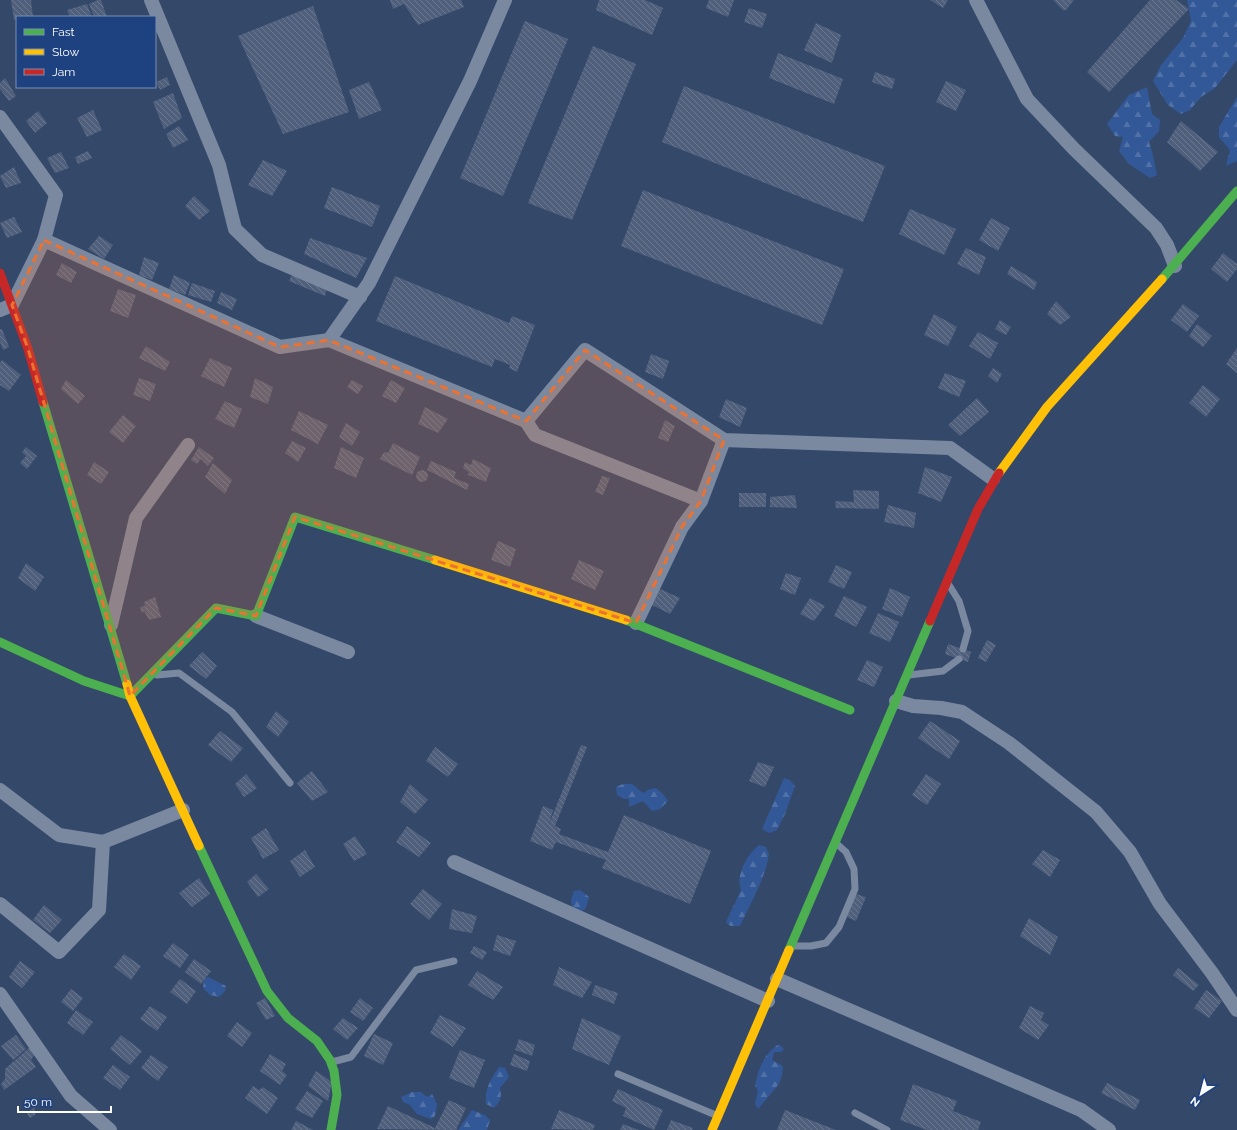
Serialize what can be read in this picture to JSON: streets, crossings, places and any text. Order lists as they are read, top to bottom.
{
  "legend": ["Fast", "Slow", "Jam"],
  "scale_bar": "50 m",
  "north": "bottom left"
}
